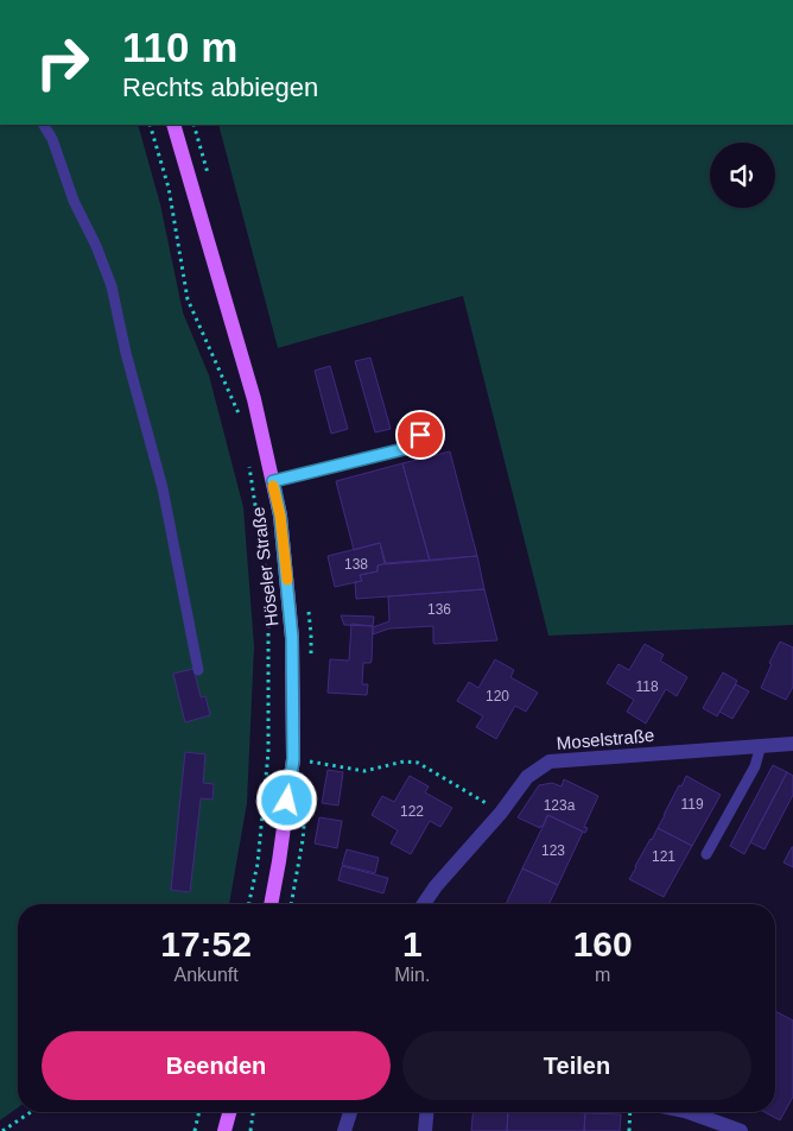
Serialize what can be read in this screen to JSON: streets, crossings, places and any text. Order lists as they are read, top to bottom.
{
  "streets": {
    "main road": ["Höseler Straße"],
    "street": ["Moselstraße"]
  },
  "house_numbers": [
    "138",
    "136",
    "118",
    "120",
    "119",
    "123a",
    "122",
    "123",
    "121"
  ],
  "page": {
    "turn": ["110 m", "Rechts abbiegen"],
    "eta": [
      "17:52",
      "Ankunft",
      "1",
      "Min.",
      "160",
      "m"
    ],
    "buttons": ["Beenden", "Teilen"]
  }
}
